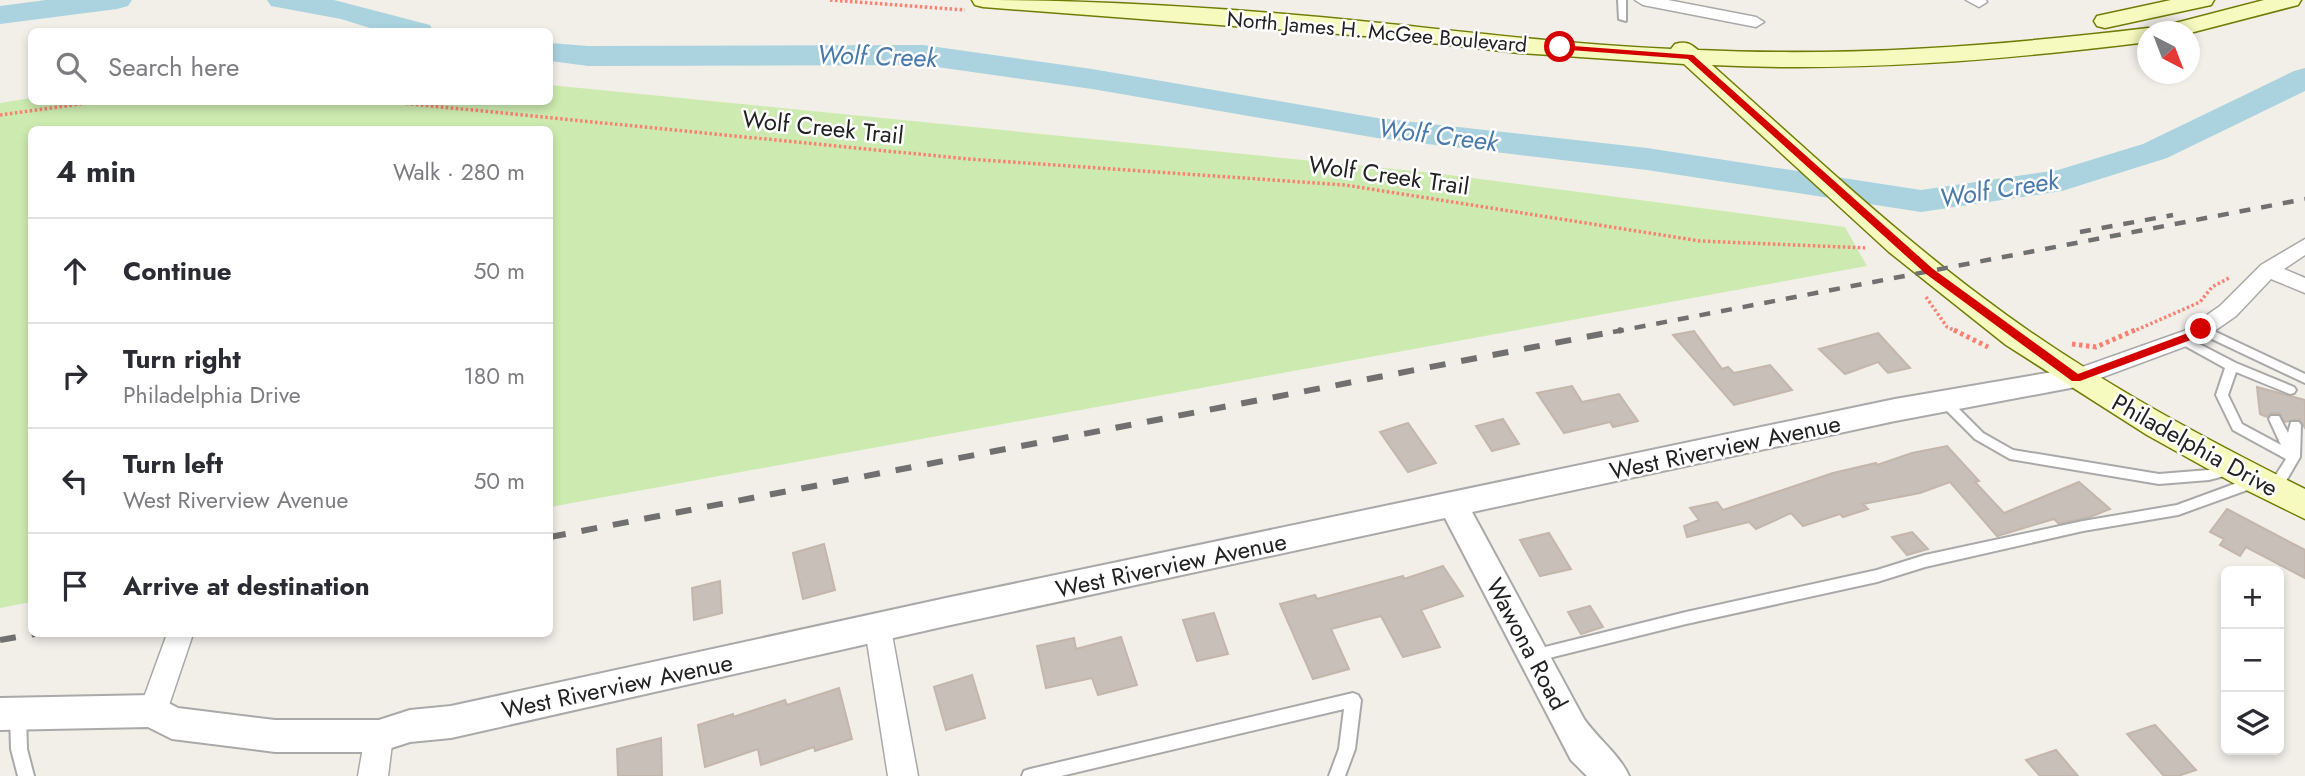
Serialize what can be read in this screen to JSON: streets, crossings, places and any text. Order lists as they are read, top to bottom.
{
  "streets": {
    "main road": ["North James H. McGee Boulevard", "Philadelphia Drive"],
    "street": ["West Riverview Avenue", "Wawona Road"],
    "path": ["Wolf Creek Trail"]
  },
  "crossings": [
    ["North James H. McGee Boulevard", "Philadelphia Drive"],
    ["Wolf Creek Trail", "Philadelphia Drive"],
    ["Philadelphia Drive", "West Riverview Avenue"],
    ["West Riverview Avenue", "Wawona Road"]
  ],
  "water": ["Wolf Creek"],
  "north": "bottom right",
  "page": {
    "search": "Search here",
    "heading": ["4 min", "Walk · 280 m"],
    "list": [
      ["Continue", "50 m"],
      ["Turn right", "Philadelphia Drive", "180 m"],
      ["Turn left", "West Riverview Avenue", "50 m"],
      "Arrive at destination"
    ],
    "map_buttons": ["+", "−"]
  }
}
